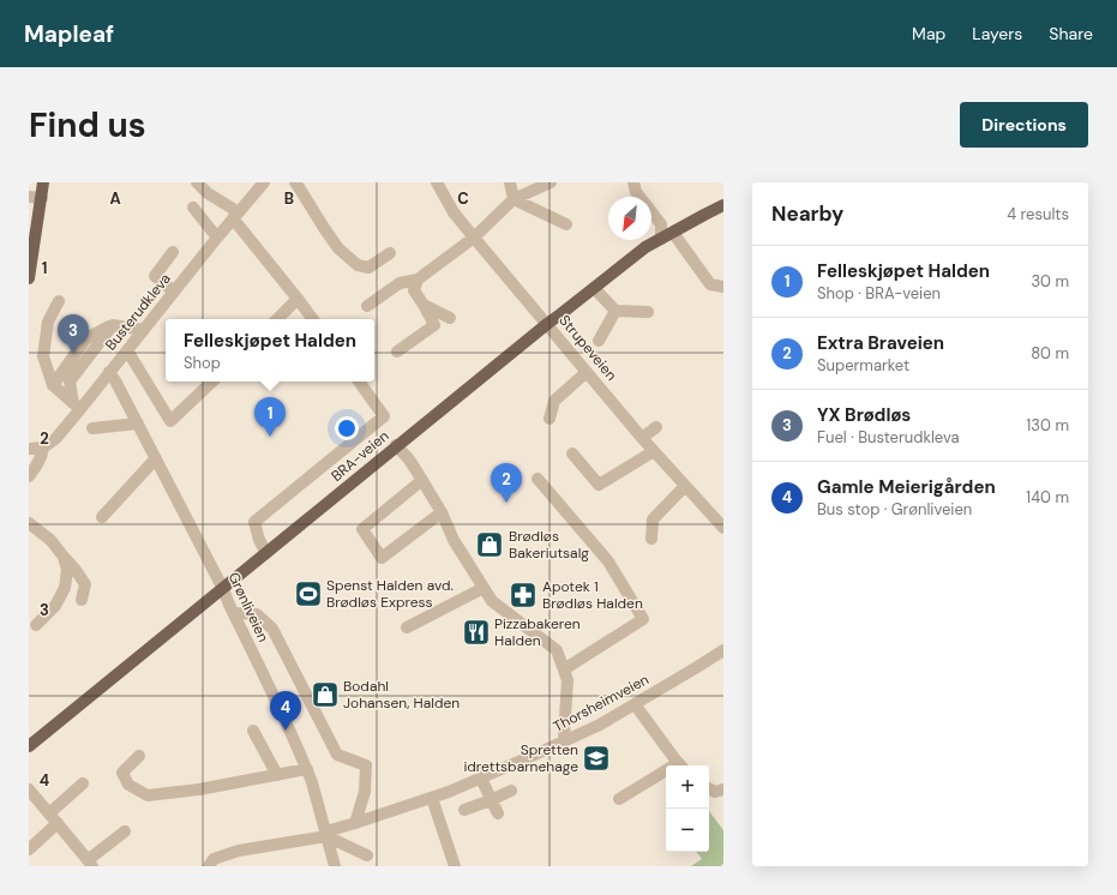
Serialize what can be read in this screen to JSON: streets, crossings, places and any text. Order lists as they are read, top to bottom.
{
  "streets": {
    "main road": ["BRA-veien"],
    "street": [
      "Busterudkleva",
      "Strupeveien",
      "Grønliveien",
      "Thorsheimveien"
    ]
  },
  "crossings": [
    ["Busterudkleva", "Grønliveien"],
    ["Strupeveien", "BRA-veien"],
    ["BRA-veien", "Grønliveien"],
    ["Grønliveien", "Thorsheimveien"]
  ],
  "places": {
    "shop": ["Brødløs Bakeriutsalg", "Bodahl Johansen, Halden"],
    "sports": ["Spenst Halden avd. Brødløs Express"],
    "pharmacy": ["Apotek 1 Brødløs Halden"],
    "restaurant": ["Pizzabakeren Halden"],
    "school or university": ["Spretten idrettsbarnehage"]
  },
  "north": "bottom left",
  "page": {
    "header": "Mapleaf",
    "nav": ["Map", "Layers", "Share"],
    "buttons": "Directions",
    "title": "Find us",
    "heading": ["Nearby", "4 results"],
    "list": [
      {
        "mark": "1",
        "name": "Felleskjøpet Halden",
        "note": "Shop · BRA-veien",
        "value": "30 m"
      },
      {
        "mark": "2",
        "name": "Extra Braveien",
        "note": "Supermarket",
        "value": "80 m"
      },
      {
        "mark": "3",
        "name": "YX Brødløs",
        "note": "Fuel · Busterudkleva",
        "value": "130 m"
      },
      {
        "mark": "4",
        "name": "Gamle Meierigården",
        "note": "Bus stop · Grønliveien",
        "value": "140 m"
      }
    ],
    "pins": [
      "3",
      "1",
      "2",
      "4"
    ],
    "popup": ["Felleskjøpet Halden", "Shop"],
    "map_buttons": ["+", "−"]
  },
  "grid": {
    "columns": ["A", "B", "C"],
    "rows": [
      "1",
      "2",
      "3",
      "4"
    ]
  }
}
